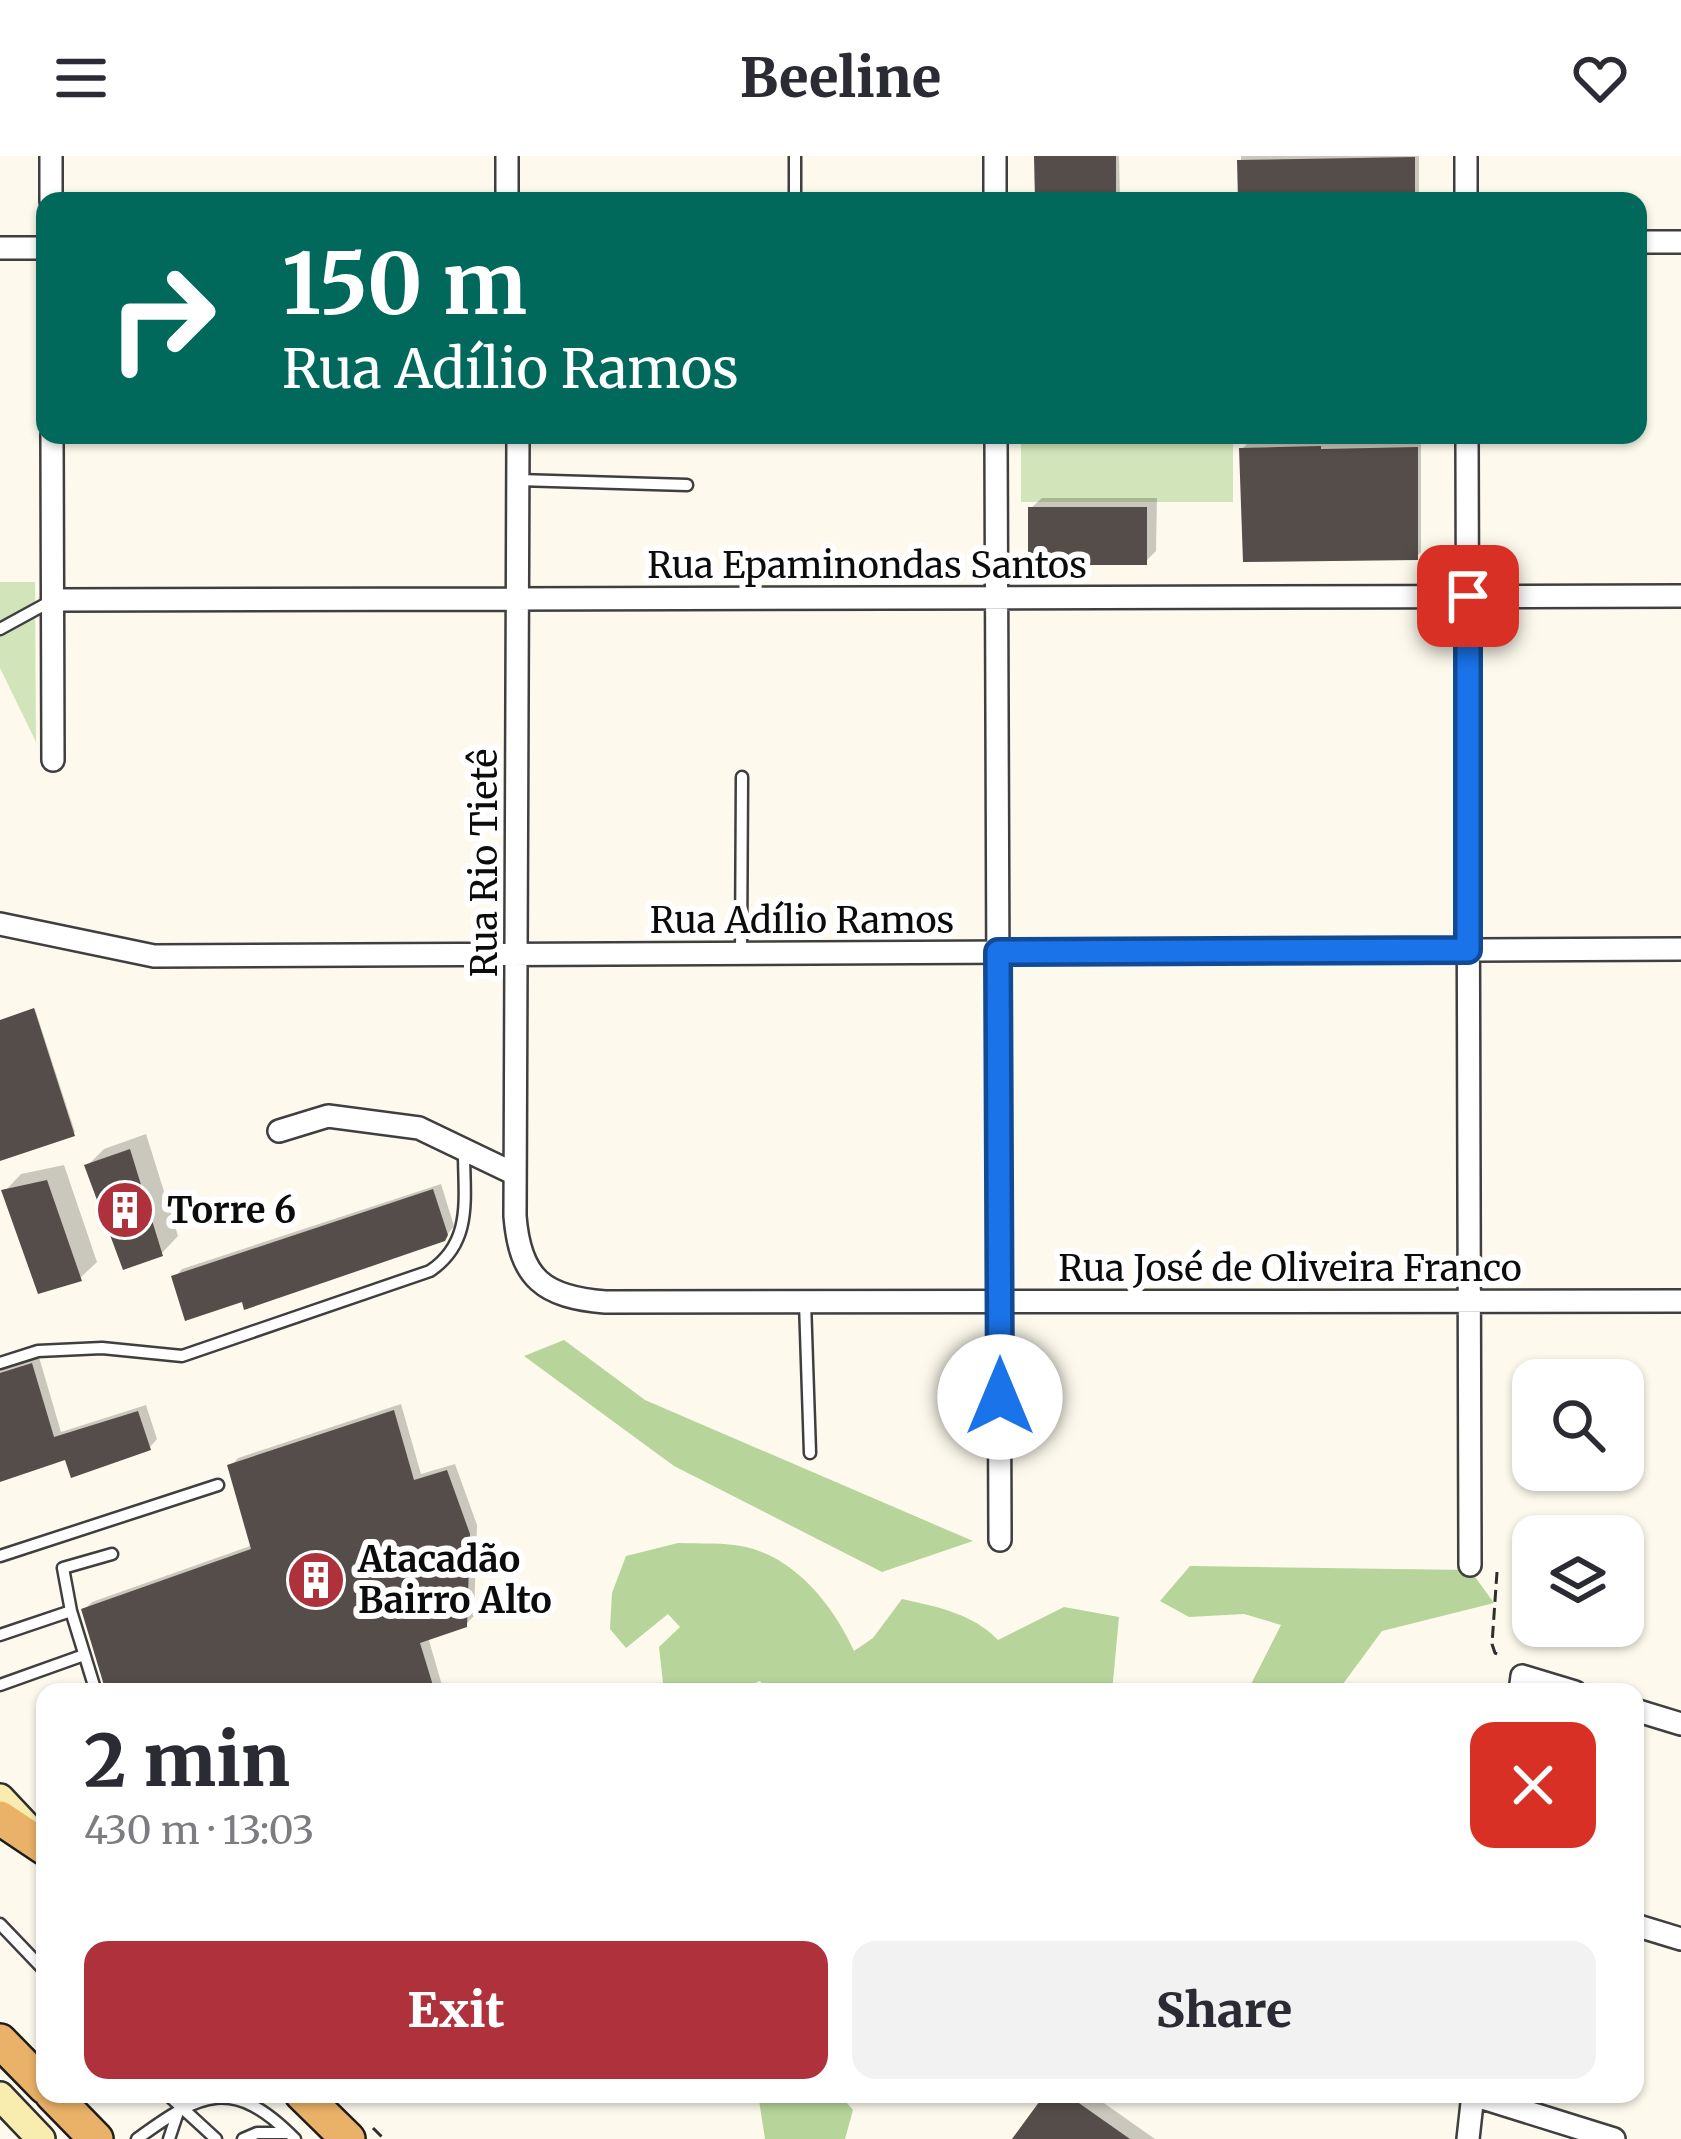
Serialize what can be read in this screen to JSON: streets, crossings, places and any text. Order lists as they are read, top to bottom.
{
  "streets": {
    "street": [
      "Rua Epaminondas Santos",
      "Rua Rio Tietê",
      "Rua Adílio Ramos",
      "Rua José de Oliveira Franco"
    ]
  },
  "crossings": [
    ["Rua Epaminondas Santos", "Rua Rio Tietê"],
    ["Rua Rio Tietê", "Rua Adílio Ramos"],
    ["Rua Rio Tietê", "Rua José de Oliveira Franco"]
  ],
  "places": {
    "building": ["Torre 6", "Atacadão Bairro Alto"]
  },
  "page": {
    "header": "Beeline",
    "turn": ["150 m", "Rua Adílio Ramos"],
    "heading": ["2 min", "430 m · 13:03"],
    "buttons": ["Exit", "Share"]
  }
}
